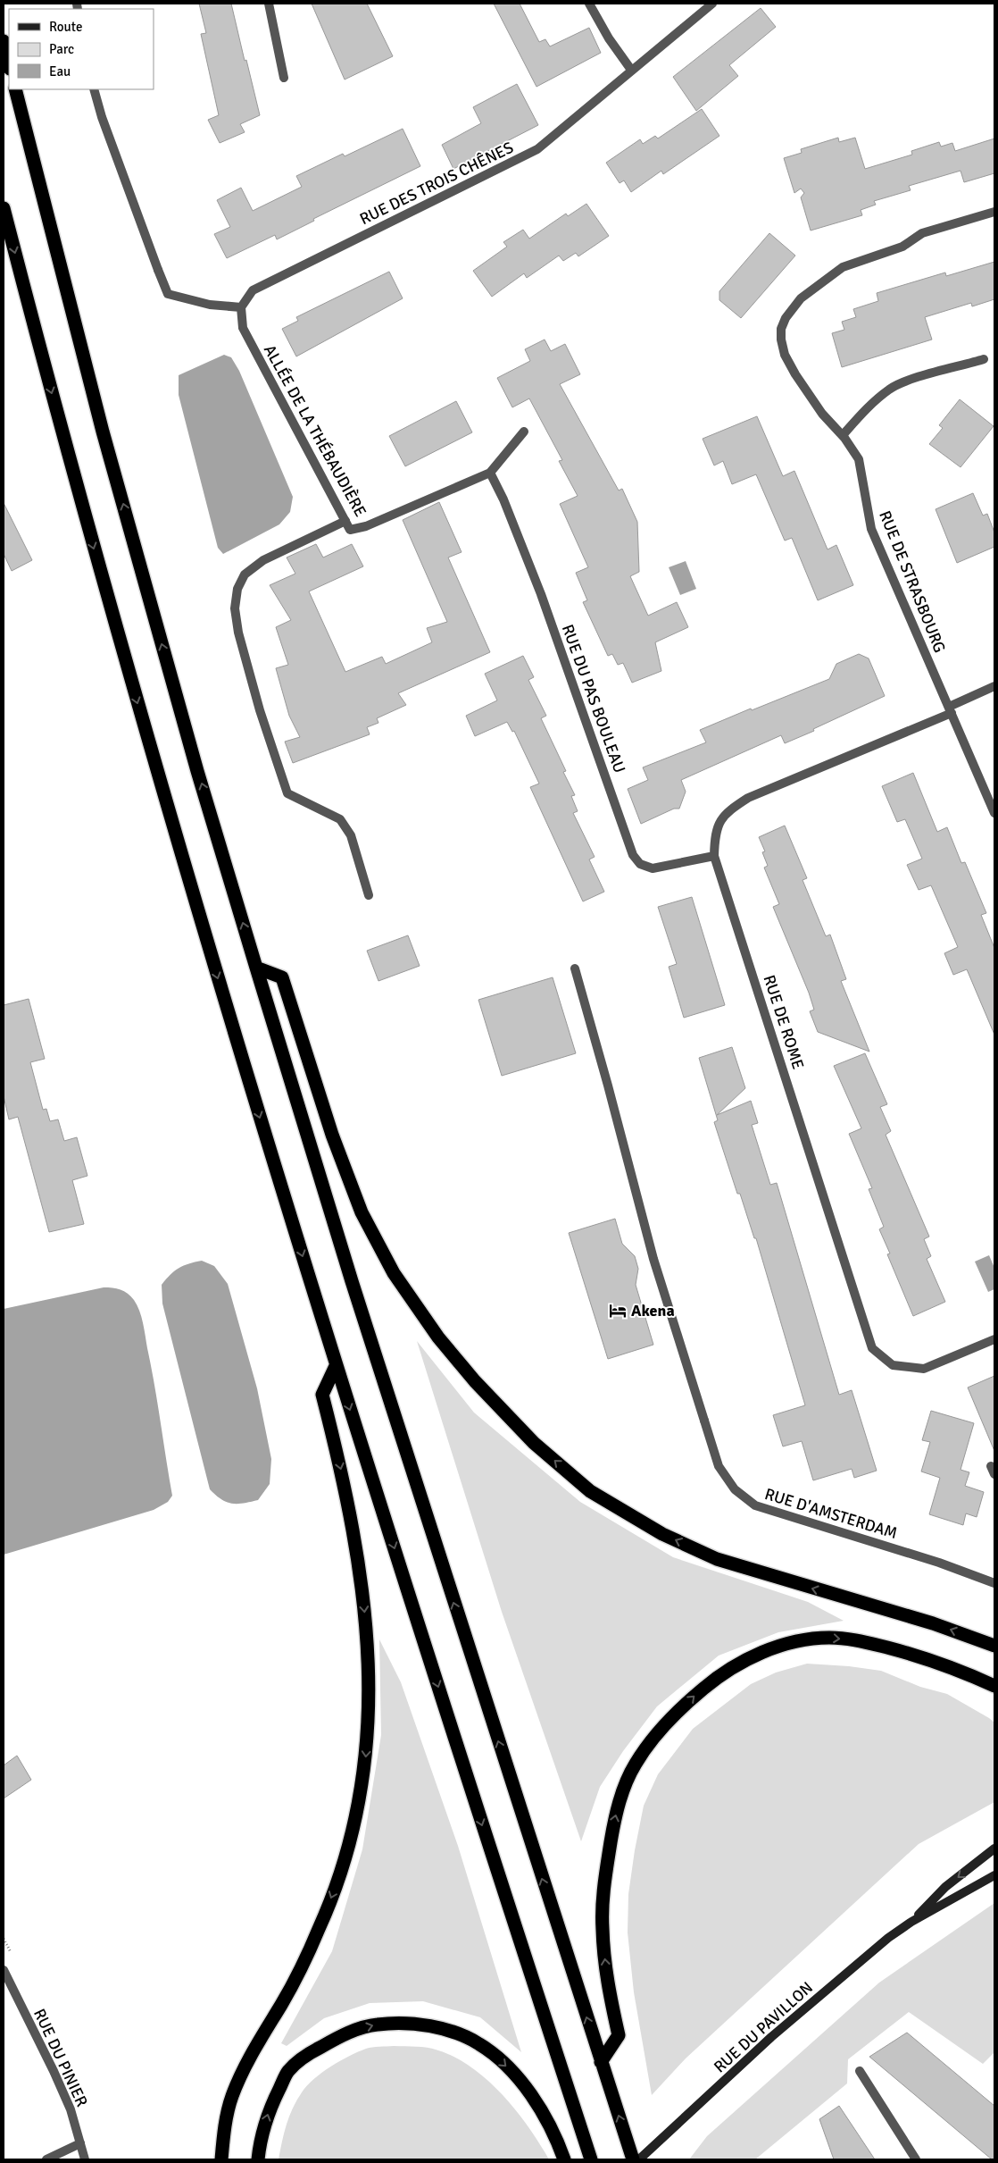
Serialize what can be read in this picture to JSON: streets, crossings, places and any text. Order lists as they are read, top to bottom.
{
  "streets": {
    "street": [
      "RUE DES TROIS CHÊNES",
      "ALLÉE DE LA THÉBAUDIÈRE",
      "RUE DE STRASBOURG",
      "RUE DU PAS BOULEAU",
      "RUE DE ROME",
      "RUE D'AMSTERDAM",
      "RUE DU PAVILLON",
      "RUE DU PINIER"
    ]
  },
  "crossings": [
    ["RUE DES TROIS CHÊNES", "ALLÉE DE LA THÉBAUDIÈRE"],
    ["ALLÉE DE LA THÉBAUDIÈRE", "RUE DU PAS BOULEAU"],
    ["RUE DE STRASBOURG", "RUE DE ROME"],
    ["RUE DU PAS BOULEAU", "RUE DE ROME"]
  ],
  "places": {
    "hotel": ["Akena"]
  },
  "legend": ["Route", "Parc", "Eau"]
}
